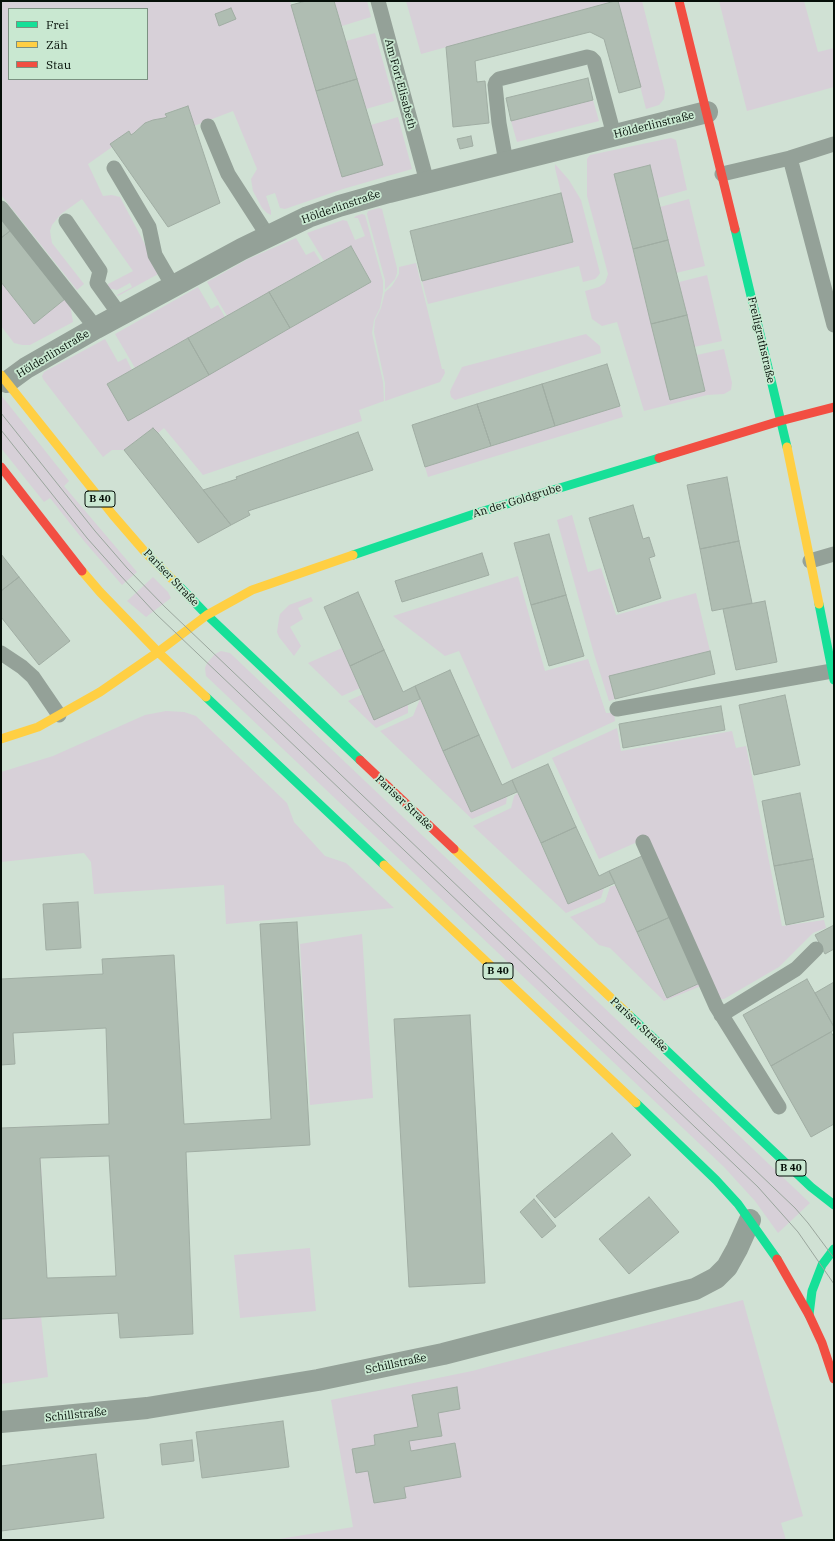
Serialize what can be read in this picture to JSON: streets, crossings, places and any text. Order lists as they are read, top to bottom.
{
  "streets": {
    "main road": [
      "Freiligrathstraße",
      "B 40",
      "An der Goldgrube",
      "Pariser Straße"
    ],
    "street": ["Hölderlinstraße", "Schillstraße"],
    "lane": ["Am Fort Elisabeth"]
  },
  "crossings": [
    ["Am Fort Elisabeth", "Hölderlinstraße"],
    ["Hölderlinstraße", "Freiligrathstraße"],
    ["Hölderlinstraße", "Pariser Straße"],
    ["Freiligrathstraße", "An der Goldgrube"],
    ["B 40", "An der Goldgrube"],
    ["B 40", "Schillstraße"],
    ["An der Goldgrube", "Pariser Straße"]
  ],
  "legend": ["Frei", "Zäh", "Stau"]
}
